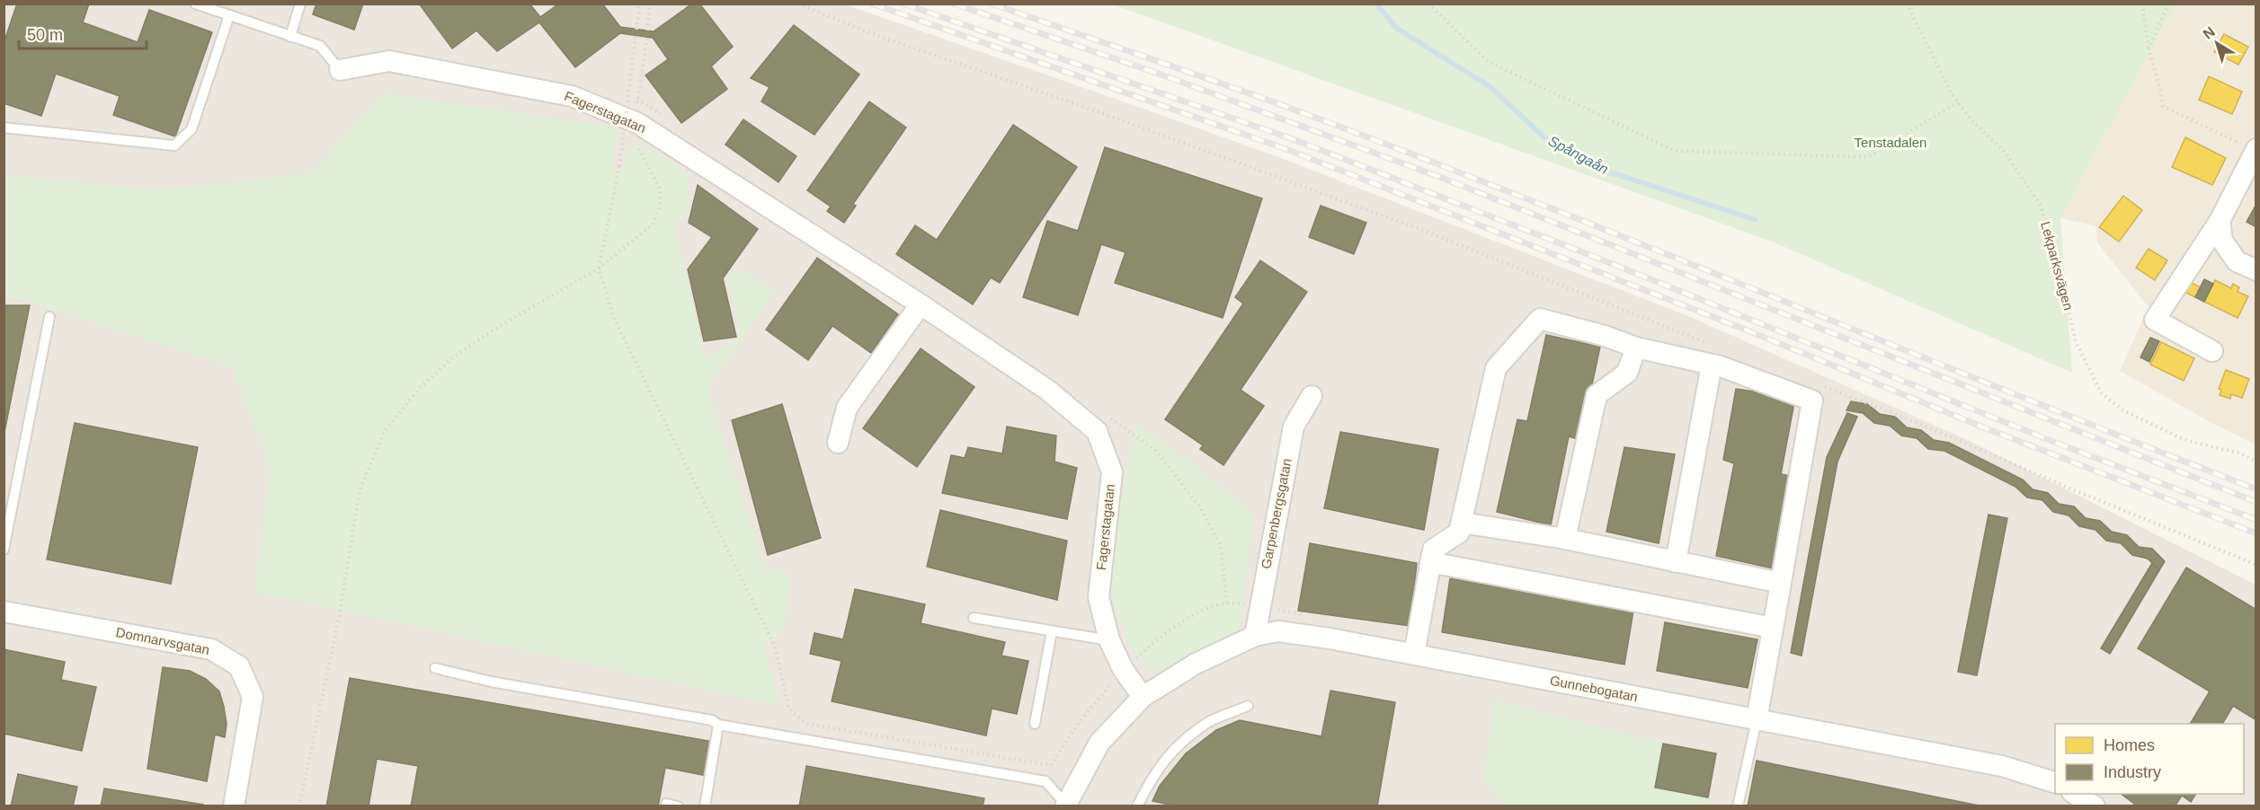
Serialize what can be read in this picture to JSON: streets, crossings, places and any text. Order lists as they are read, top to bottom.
{
  "streets": {
    "street": [
      "Fagerstagatan",
      "Garpenbergsgatan",
      "Domnarvsgatan",
      "Gunnebogatan"
    ],
    "path": ["Lekparksvägen"]
  },
  "crossings": [
    ["Fagerstagatan", "Gunnebogatan"],
    ["Garpenbergsgatan", "Gunnebogatan"]
  ],
  "water": ["Spångaån"],
  "parks": ["Tenstadalen"],
  "legend": ["Homes", "Industry"],
  "scale_bar": "50 m",
  "north": "top left"
}
